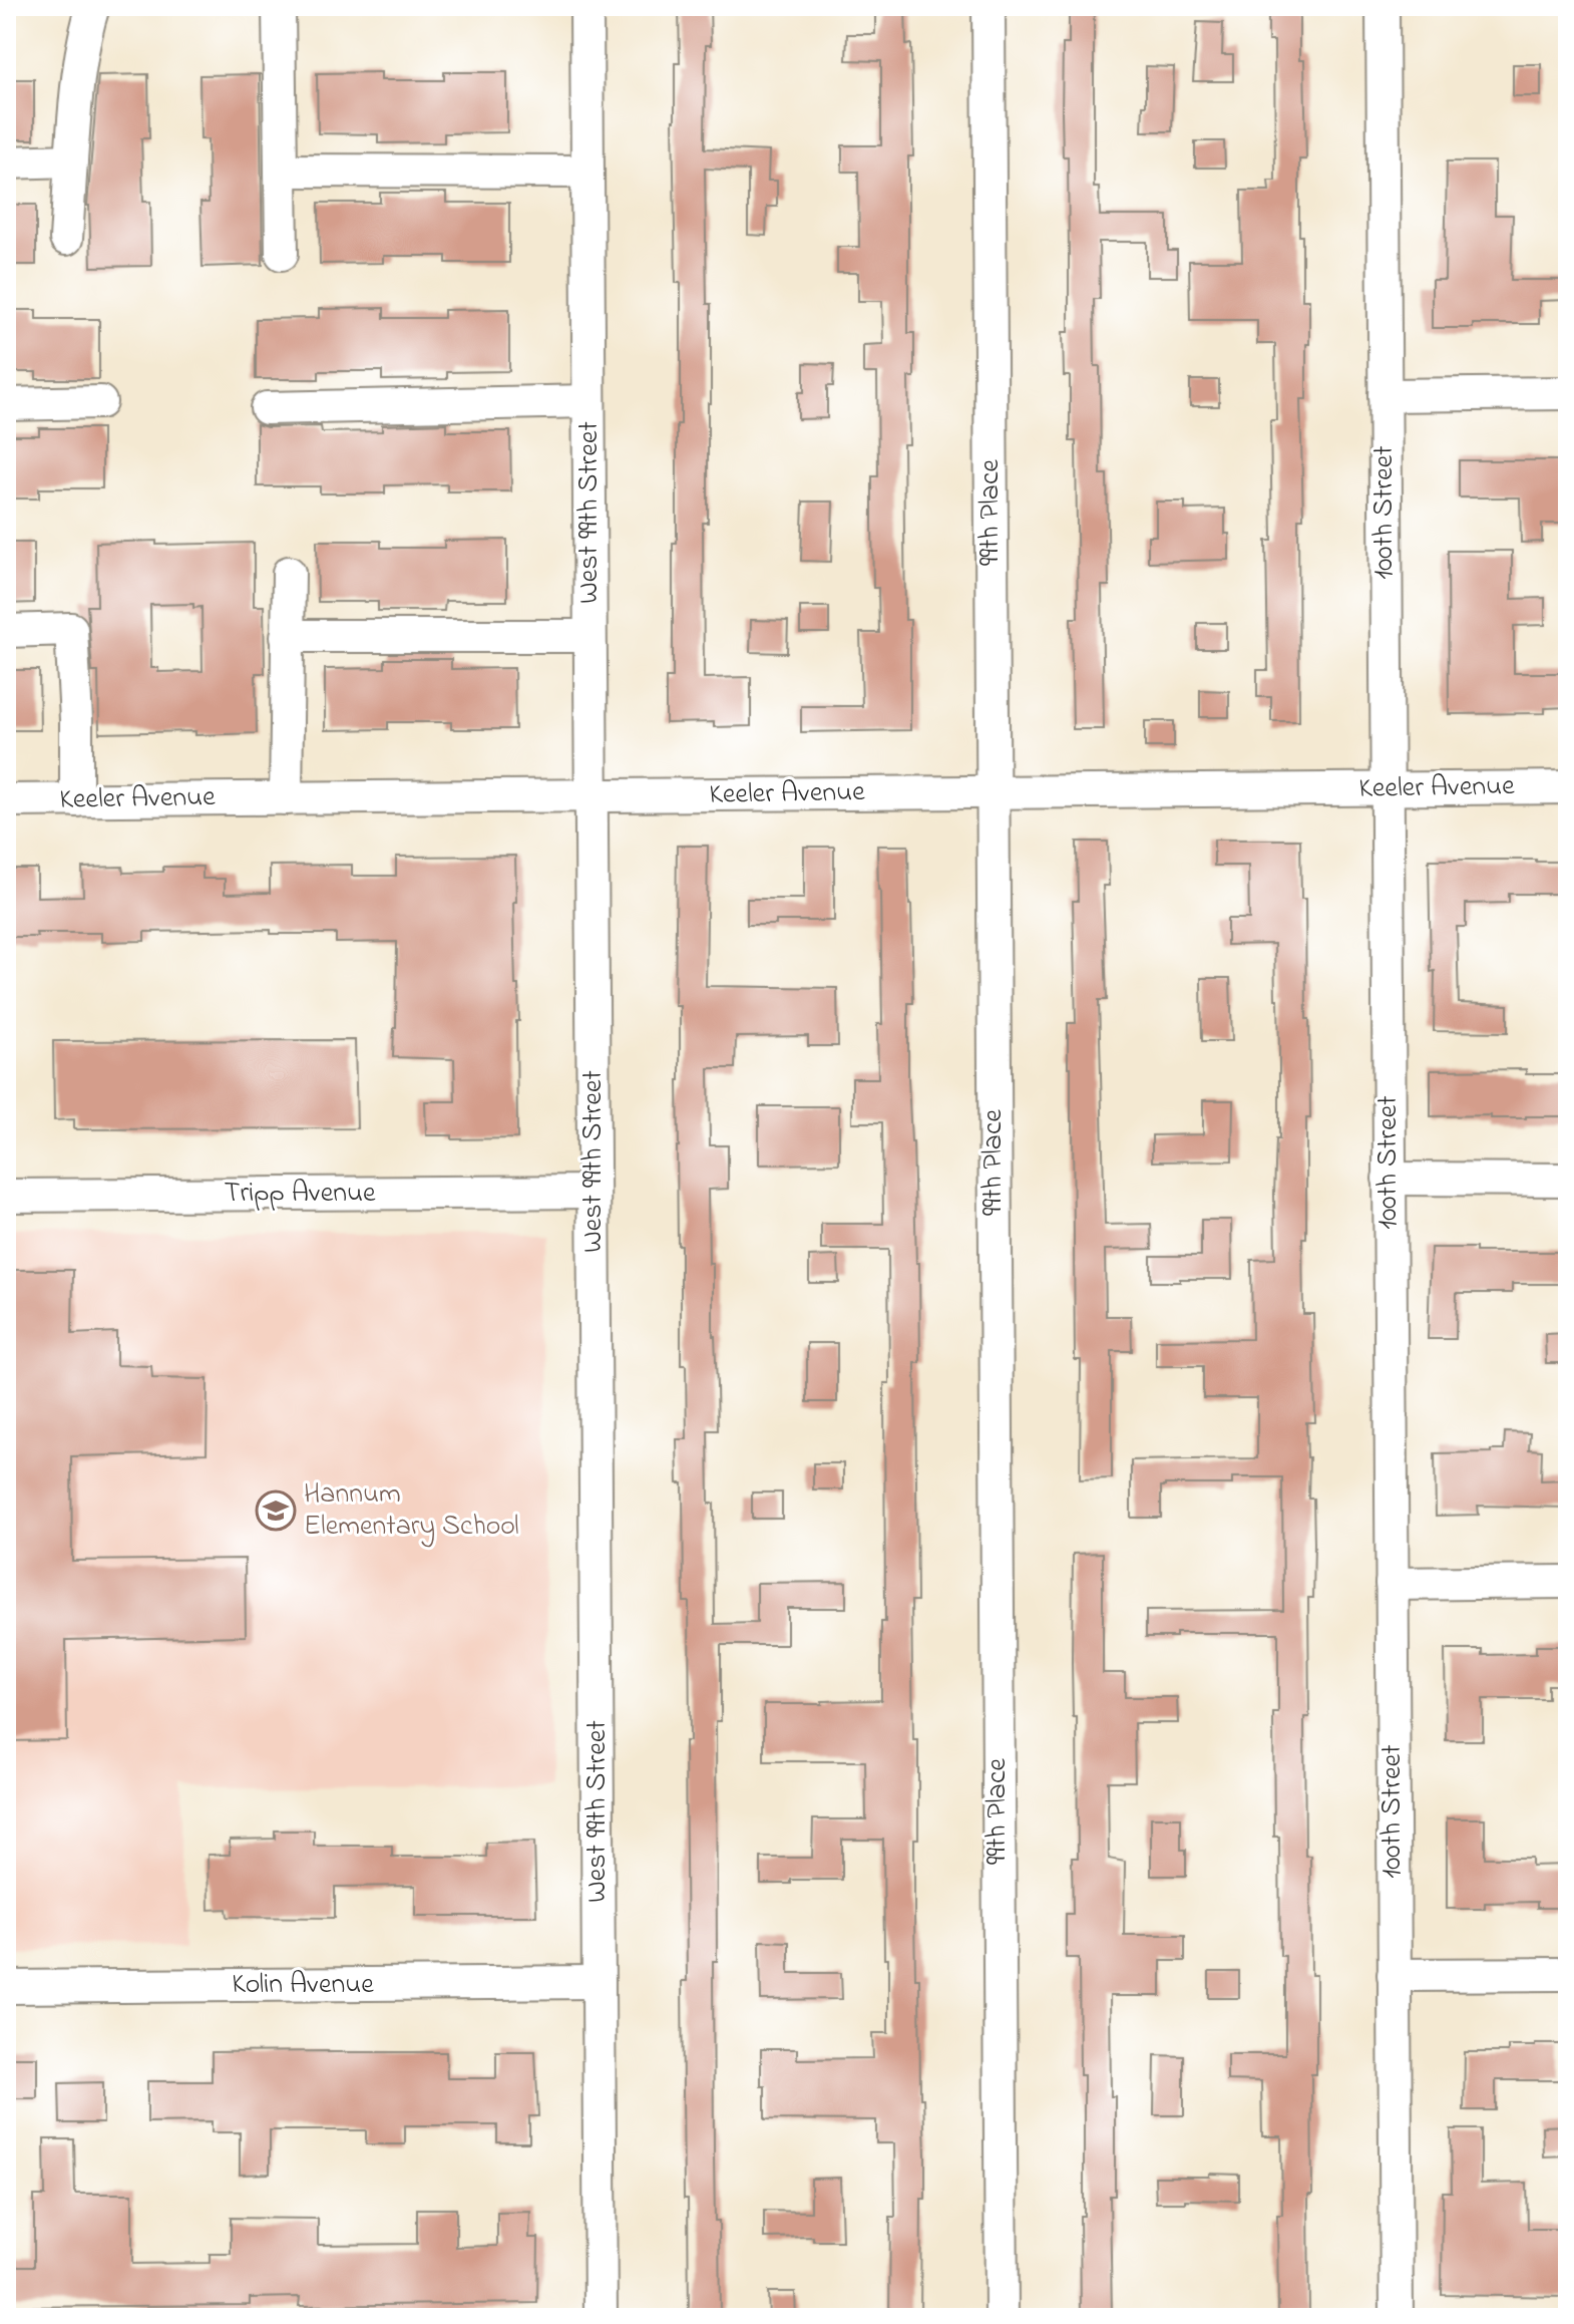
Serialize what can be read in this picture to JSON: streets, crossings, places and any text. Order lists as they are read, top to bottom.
{
  "streets": {
    "street": [
      "West 99th Street",
      "99th Place",
      "100th Street",
      "Keeler Avenue",
      "Tripp Avenue",
      "Kolin Avenue"
    ]
  },
  "crossings": [
    ["West 99th Street", "Keeler Avenue"],
    ["West 99th Street", "Tripp Avenue"],
    ["West 99th Street", "Kolin Avenue"],
    ["99th Place", "Keeler Avenue"],
    ["100th Street", "Keeler Avenue"]
  ],
  "places": {
    "school or university": ["Hannum Elementary School"]
  }
}
